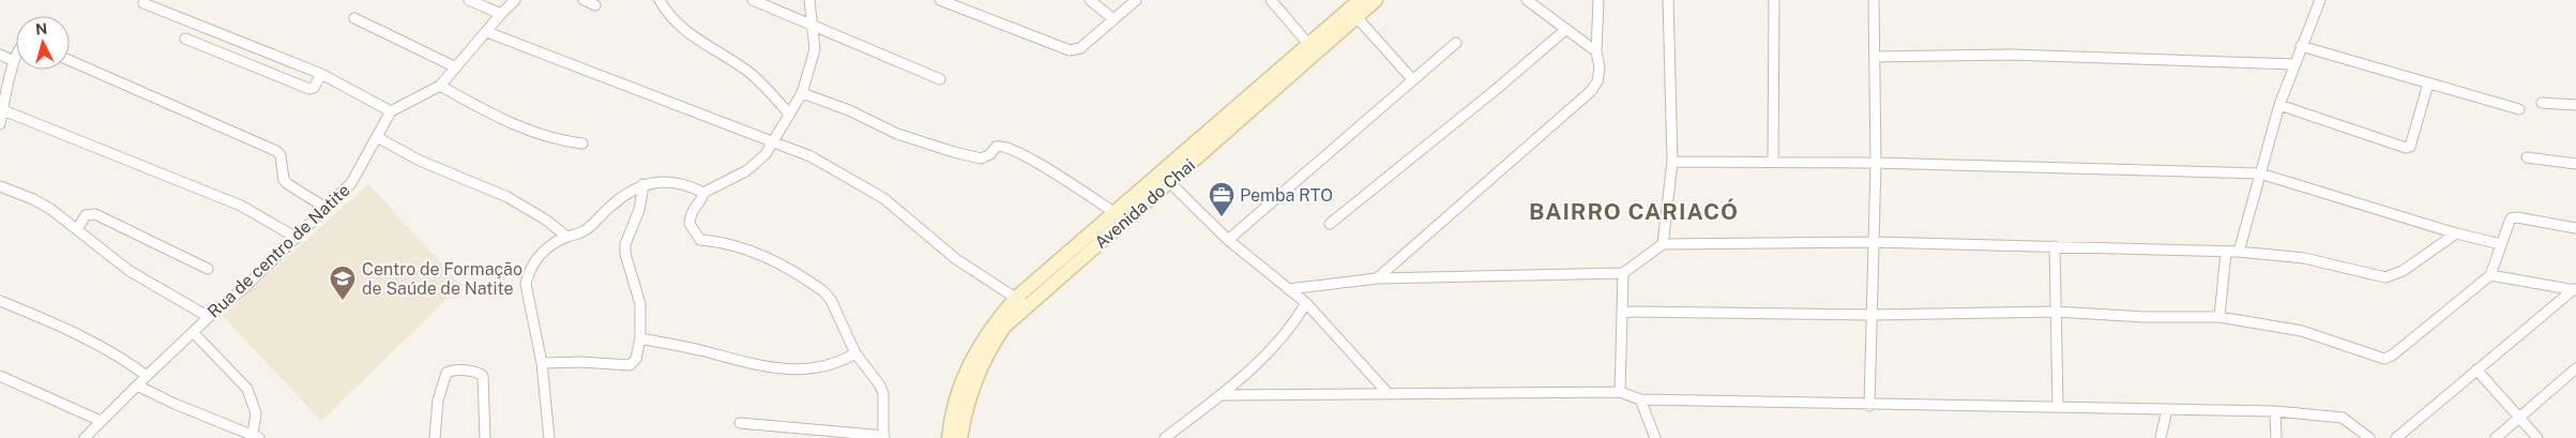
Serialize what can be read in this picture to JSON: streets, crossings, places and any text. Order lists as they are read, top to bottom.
{
  "streets": {
    "main road": ["Avenida do Chai"],
    "street": ["Rua de centro de Natite"]
  },
  "districts": ["BAIRRO CARIACÓ"],
  "places": {
    "office": ["Pemba RTO"],
    "school or university": ["Centro de Formação de Saúde de Natite"]
  },
  "north": "top"
}
